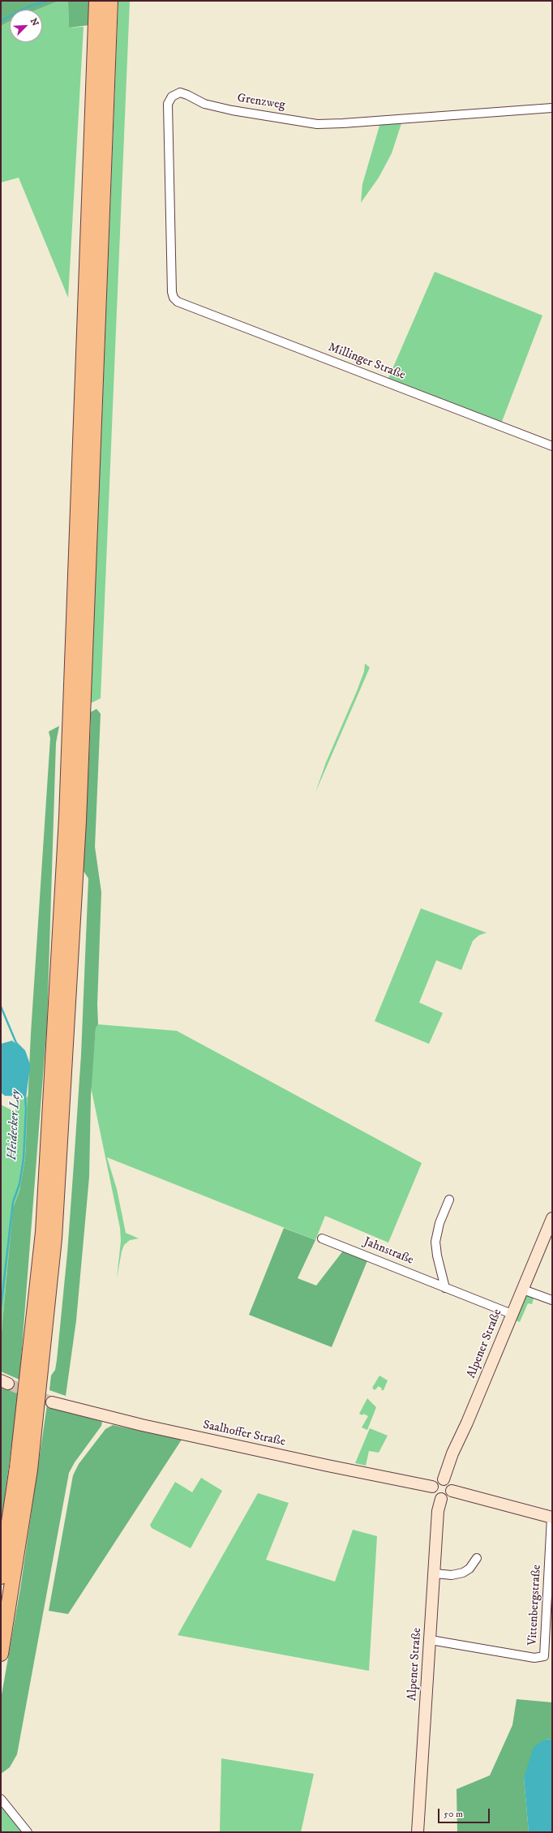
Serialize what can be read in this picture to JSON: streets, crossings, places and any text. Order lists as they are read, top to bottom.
{
  "streets": {
    "street": [
      "Grenzweg",
      "Millinger Straße",
      "Jahnstraße",
      "Alpener Straße",
      "Saalhoffer Straße",
      "Vittenbergstraße"
    ]
  },
  "crossings": [
    ["Grenzweg", "Millinger Straße"],
    ["Jahnstraße", "Alpener Straße"],
    ["Alpener Straße", "Saalhoffer Straße"],
    ["Alpener Straße", "Vittenbergstraße"]
  ],
  "water": ["Heidecker Ley"],
  "scale_bar": "50 m",
  "north": "top right"
}
